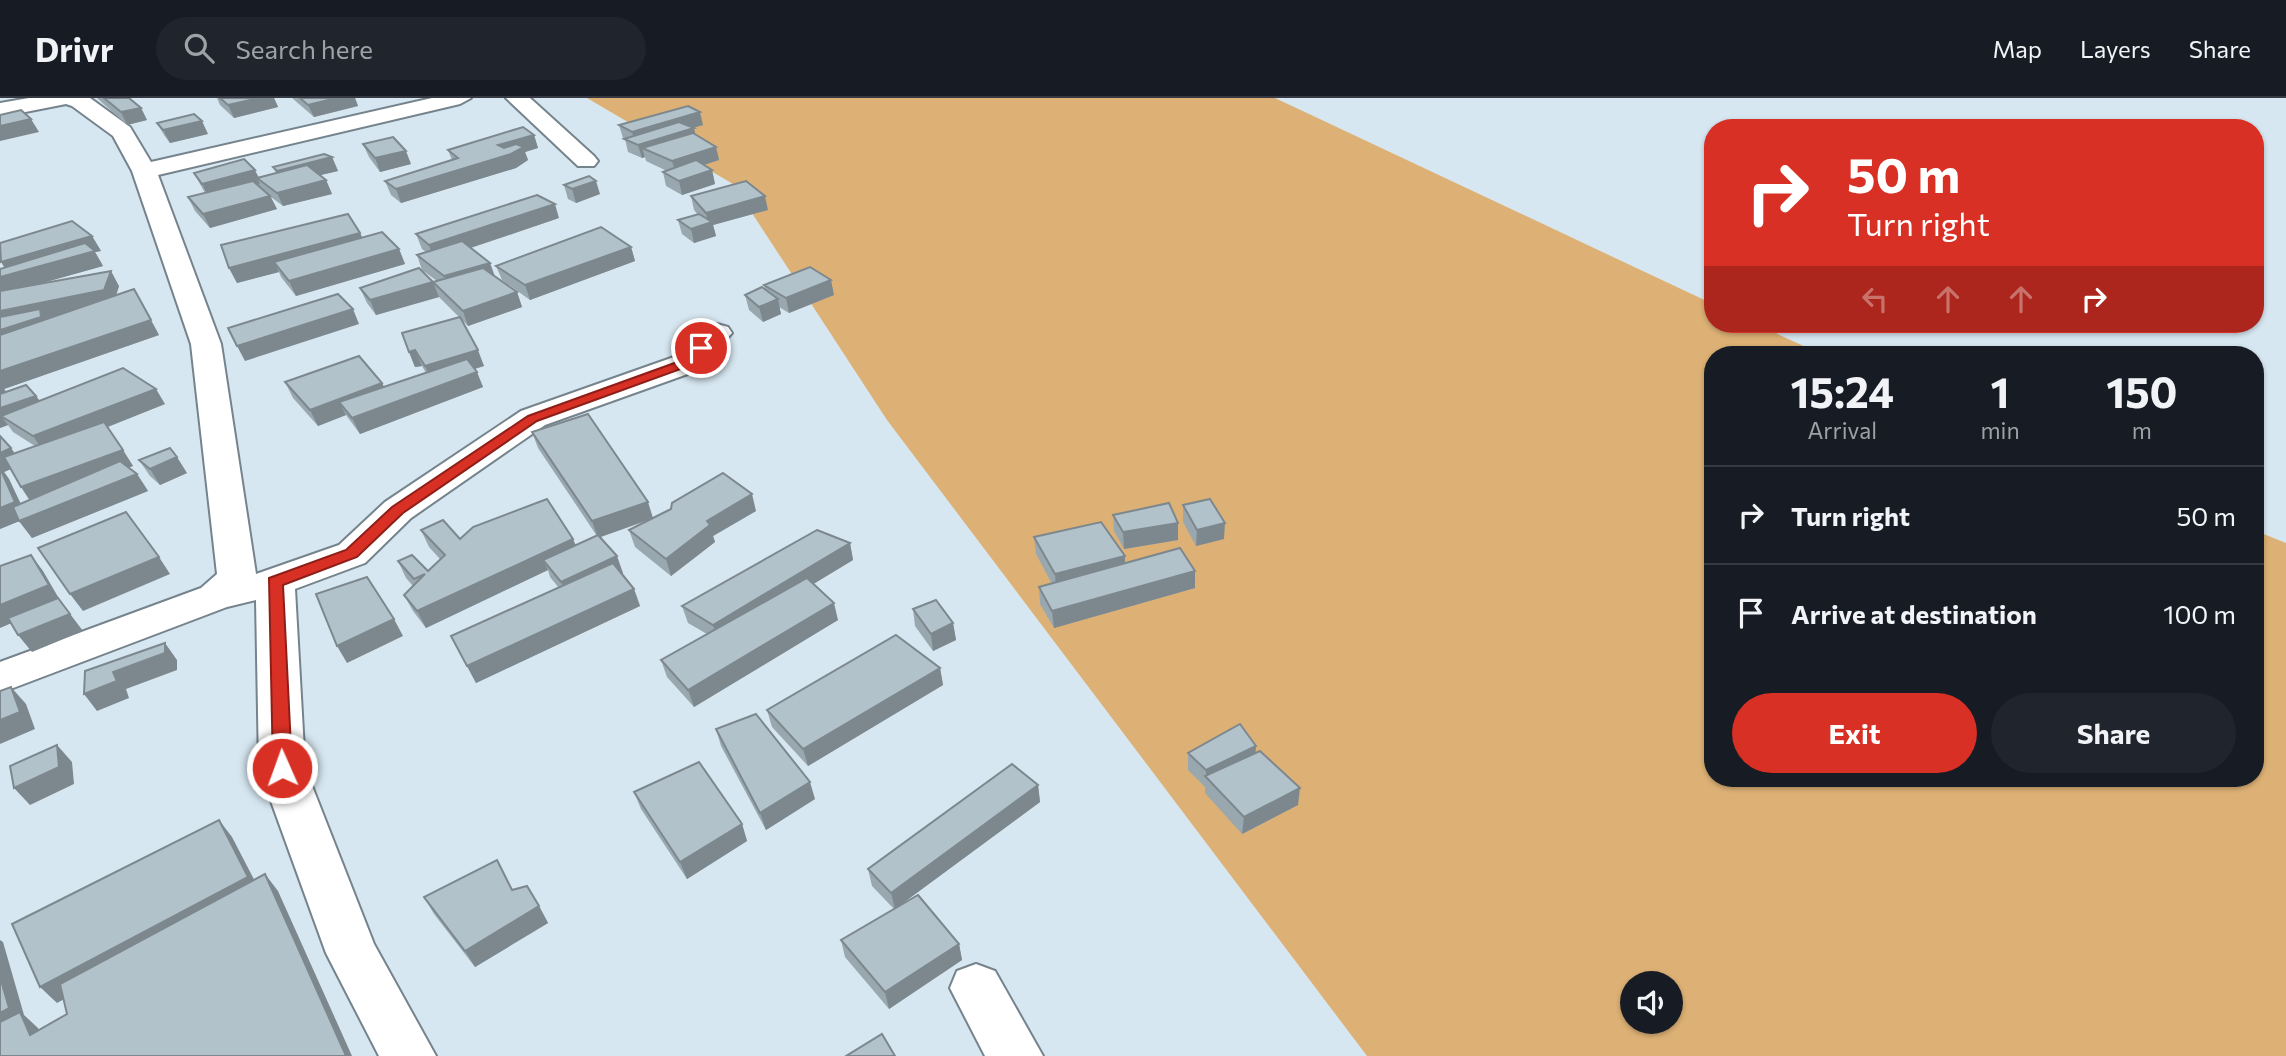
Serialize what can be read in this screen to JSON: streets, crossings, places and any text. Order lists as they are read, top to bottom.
{
  "page": {
    "header": "Drivr",
    "search": "Search here",
    "nav": ["Map", "Layers", "Share"],
    "turn": ["50 m", "Turn right"],
    "eta": [
      "15:24",
      "Arrival",
      "1",
      "min",
      "150",
      "m"
    ],
    "list": [
      {
        "name": "Turn right",
        "value": "50 m"
      },
      {
        "name": "Arrive at destination",
        "value": "100 m"
      }
    ],
    "buttons": ["Exit", "Share"]
  }
}
